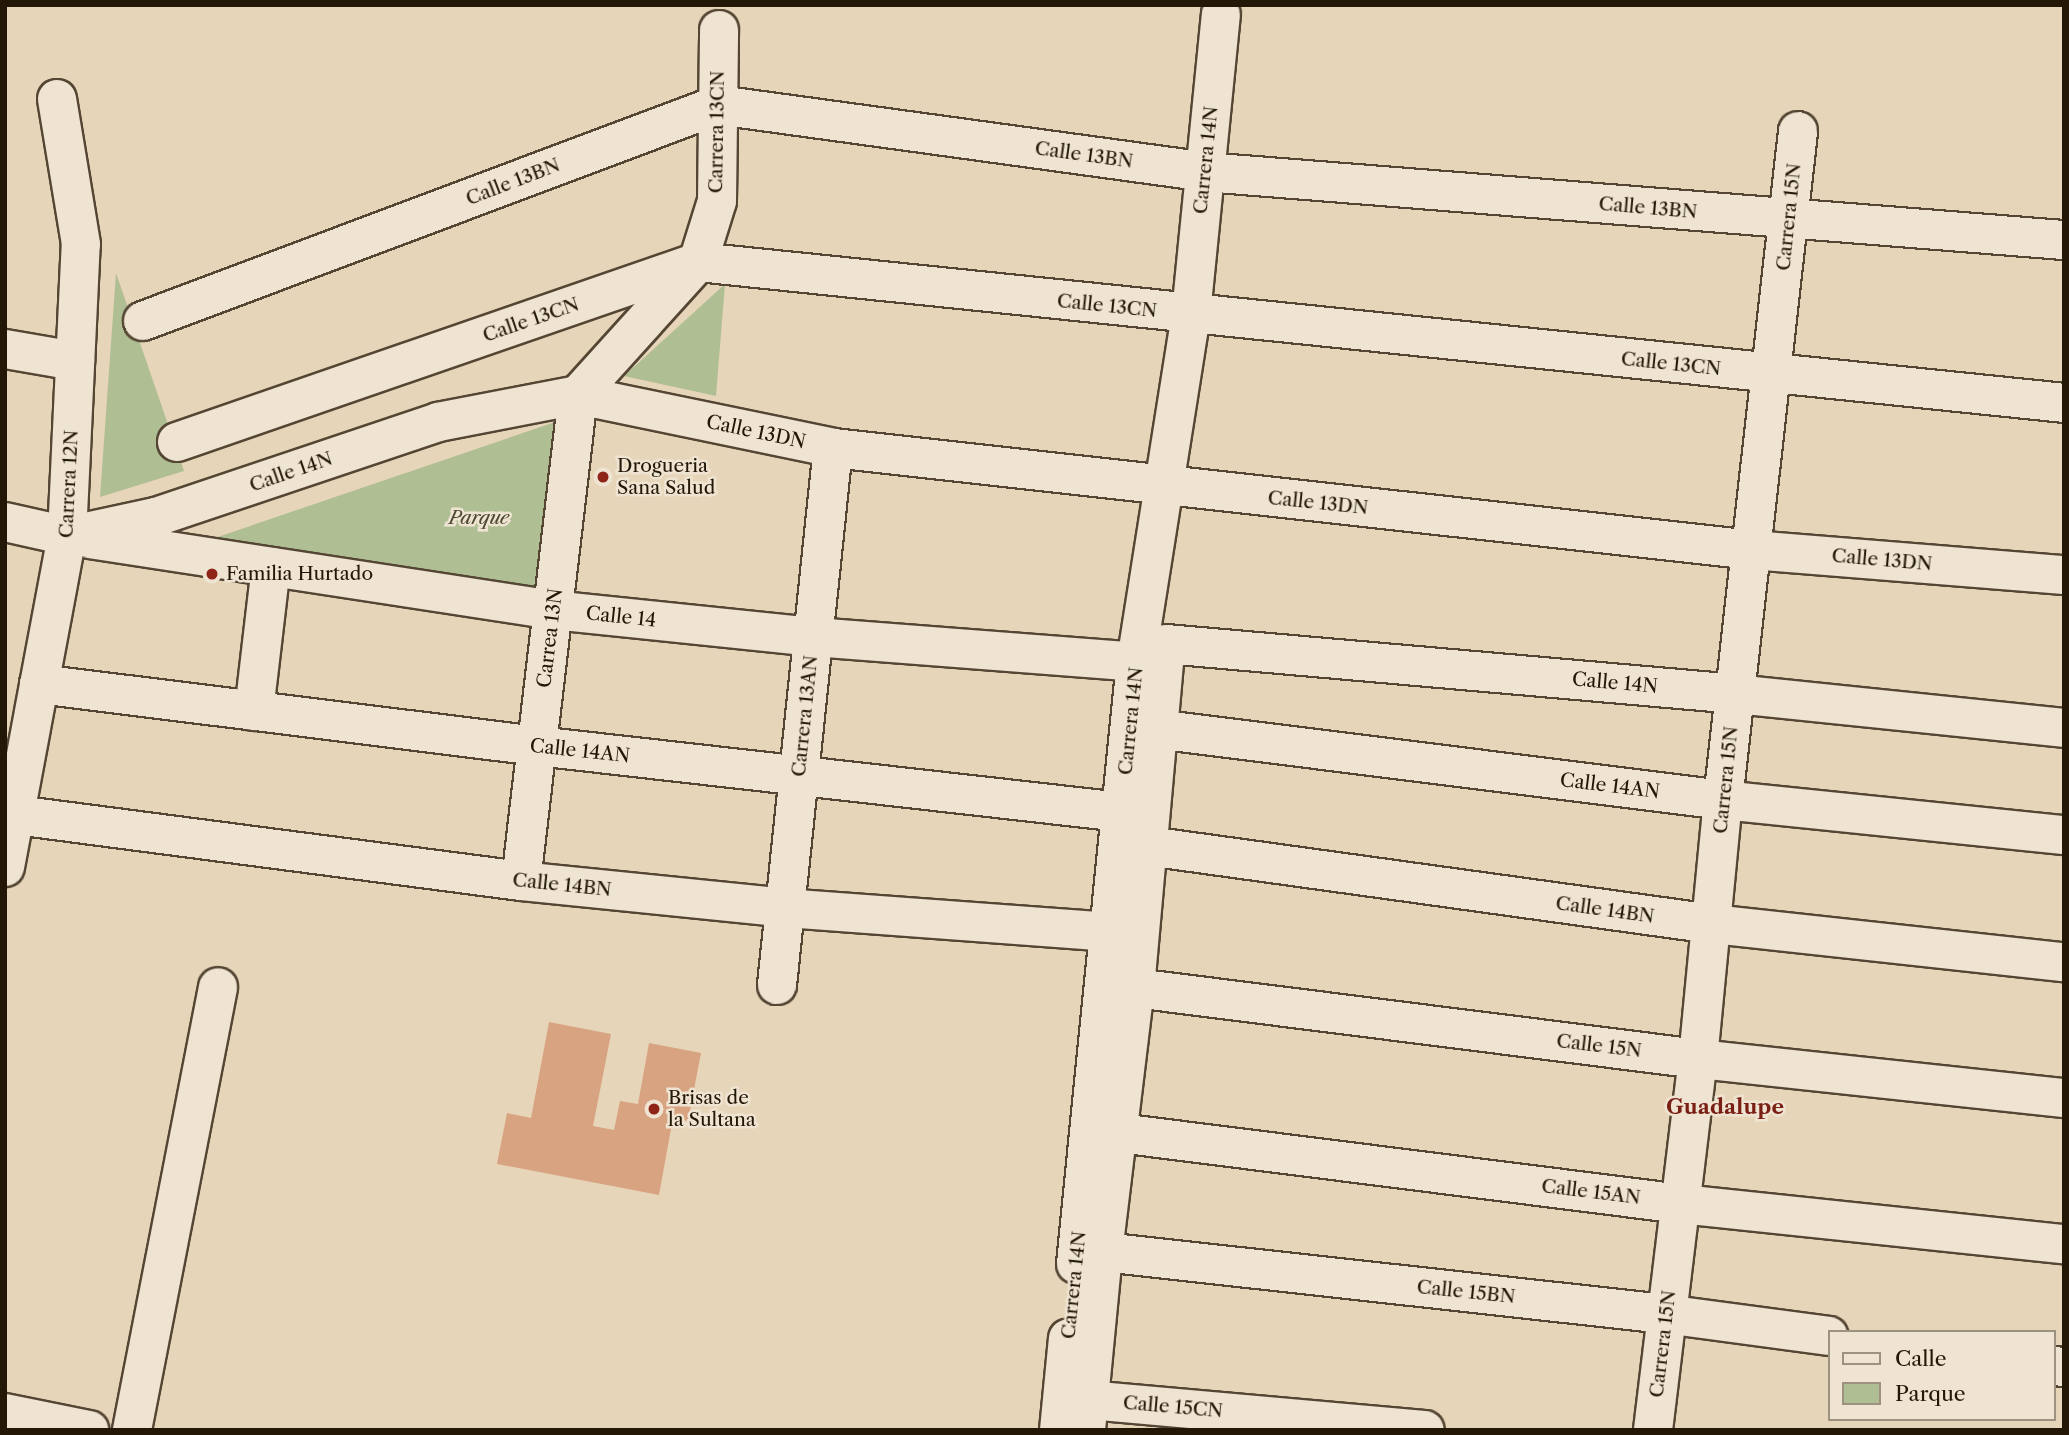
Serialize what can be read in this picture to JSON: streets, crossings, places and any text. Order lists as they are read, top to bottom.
{
  "streets": {
    "street": [
      "Carrera 13CN",
      "Calle 13BN",
      "Carrera 14N",
      "Carrera 15N",
      "Calle 13CN",
      "Calle 13DN",
      "Calle 14N",
      "Carrera 12N",
      "Calle 14",
      "Carrea 13N",
      "Carrera 13AN",
      "Calle 14AN",
      "Calle 14BN",
      "Calle 15N",
      "Calle 15AN",
      "Calle 15BN",
      "Calle 15CN"
    ]
  },
  "crossings": [
    ["Carrera 13CN", "Calle 13BN"],
    ["Carrera 13CN", "Calle 13CN"],
    ["Carrera 13CN", "Calle 13DN"],
    ["Carrera 13CN", "Calle 14N"],
    ["Carrera 13CN", "Carrea 13N"],
    ["Calle 13BN", "Carrera 14N"],
    ["Calle 13BN", "Carrera 15N"],
    ["Carrera 14N", "Calle 13CN"],
    ["Carrera 14N", "Calle 13DN"],
    ["Carrera 14N", "Calle 14N"],
    ["Carrera 14N", "Calle 14"],
    ["Carrera 14N", "Calle 14AN"],
    ["Carrera 14N", "Calle 14BN"],
    ["Carrera 15N", "Calle 13CN"],
    ["Carrera 15N", "Calle 13DN"],
    ["Carrera 15N", "Calle 14N"],
    ["Carrera 15N", "Calle 14AN"],
    ["Carrera 15N", "Calle 14BN"],
    ["Carrera 15N", "Calle 15N"],
    ["Carrera 15N", "Calle 15AN"],
    ["Carrera 15N", "Calle 15BN"],
    ["Calle 13DN", "Calle 14N"],
    ["Calle 13DN", "Carrea 13N"],
    ["Calle 13DN", "Carrera 13AN"],
    ["Calle 14N", "Carrera 12N"],
    ["Calle 14N", "Calle 14"],
    ["Calle 14N", "Carrea 13N"],
    ["Carrera 12N", "Calle 14"],
    ["Carrera 12N", "Calle 14AN"],
    ["Carrera 12N", "Calle 14BN"],
    ["Calle 14", "Carrea 13N"],
    ["Calle 14", "Carrera 13AN"],
    ["Carrea 13N", "Calle 14AN"],
    ["Carrea 13N", "Calle 14BN"],
    ["Carrera 13AN", "Calle 14AN"],
    ["Carrera 13AN", "Calle 14BN"]
  ],
  "districts": ["Guadalupe"],
  "parks": ["Parque"],
  "places": ["Drogueria Sana Salud", "Familia Hurtado", "Brisas de la Sultana"],
  "legend": ["Calle", "Parque"]
}
